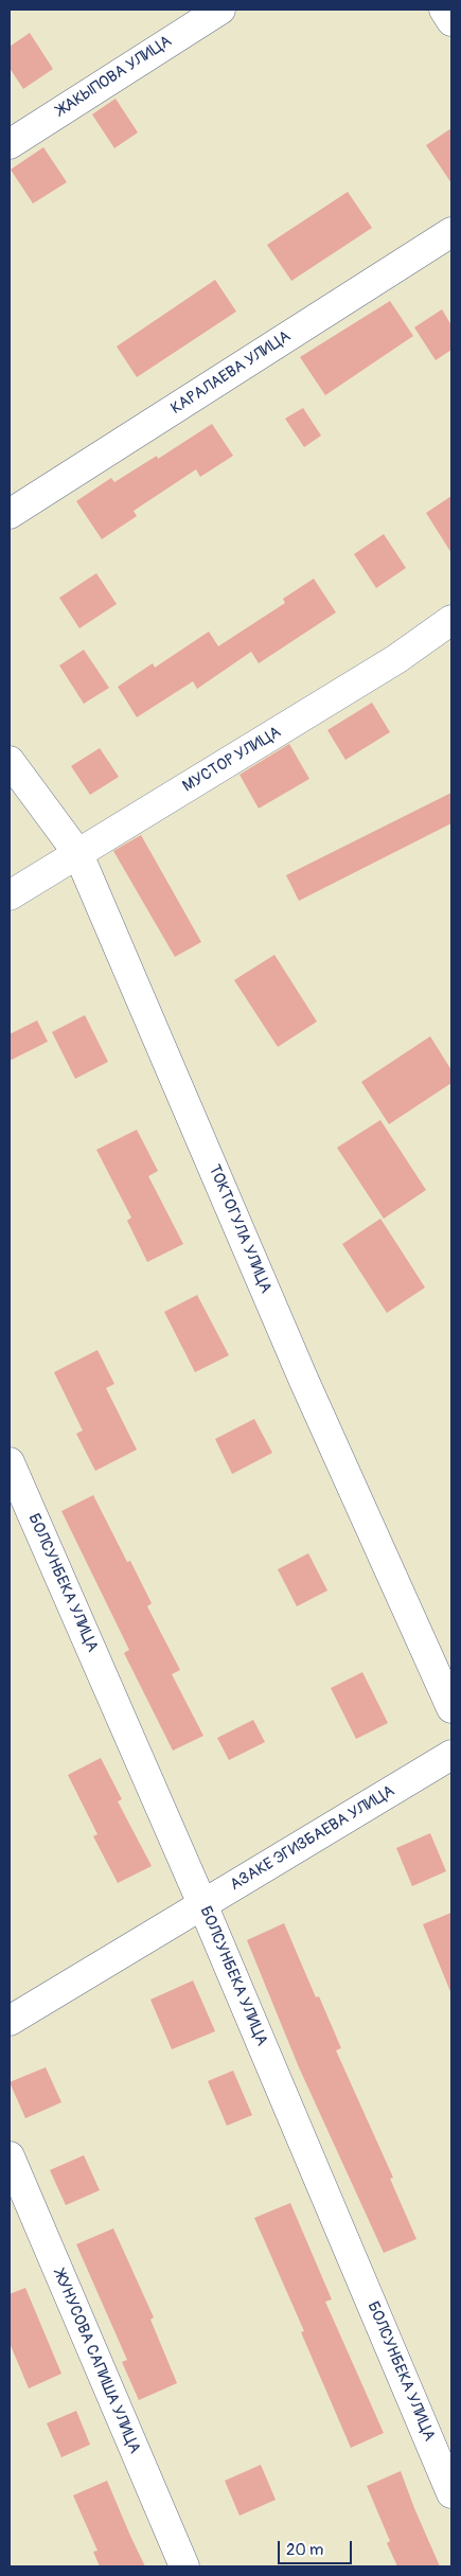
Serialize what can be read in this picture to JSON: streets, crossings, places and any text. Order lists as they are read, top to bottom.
{
  "streets": {
    "street": [
      "ЖАКЫПОВА УЛИЦА",
      "КАРАЛАЕВА УЛИЦА",
      "МУСТОР УЛИЦА",
      "ТОКТОГУЛА УЛИЦА",
      "БОЛСУНБЕКА УЛИЦА",
      "АЗАКЕ ЭГИЗБАЕВА УЛИЦА",
      "ЖУНУСОВА САПИША УЛИЦА"
    ]
  },
  "crossings": [
    ["МУСТОР УЛИЦА", "ТОКТОГУЛА УЛИЦА"],
    ["БОЛСУНБЕКА УЛИЦА", "АЗАКЕ ЭГИЗБАЕВА УЛИЦА"]
  ],
  "scale_bar": "20 m"
}
